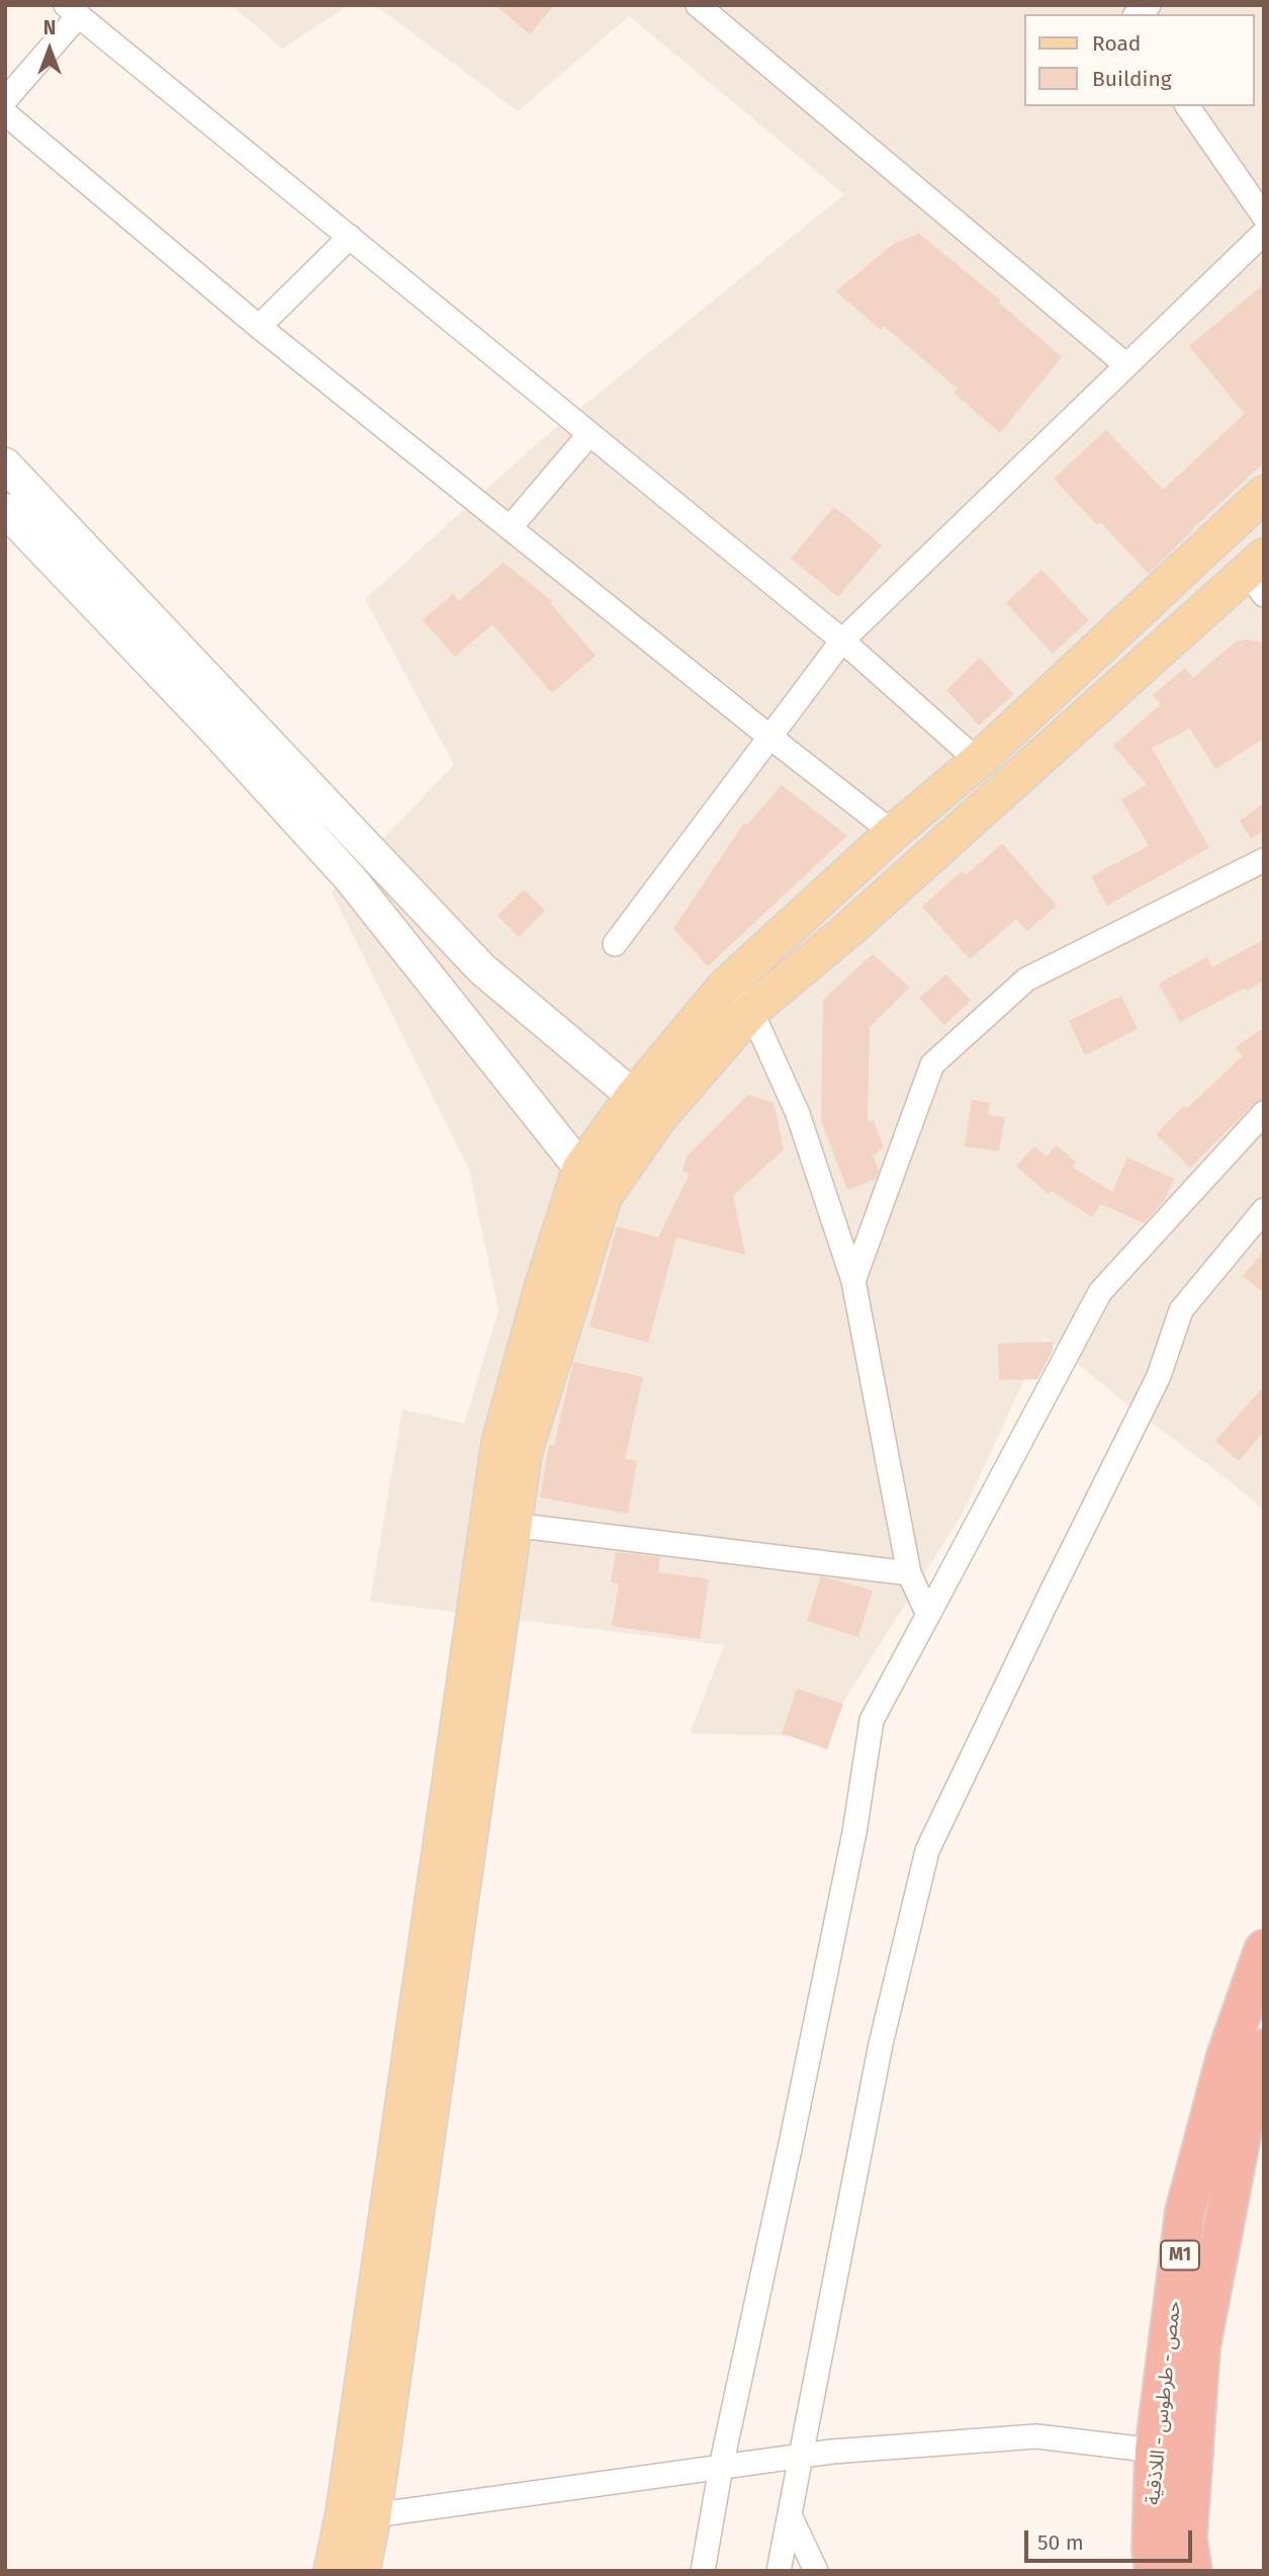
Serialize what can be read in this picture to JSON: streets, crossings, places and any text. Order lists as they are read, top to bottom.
{
  "streets": {
    "highway": ["M1", "حمص - طرطوس - اللاذقية"]
  },
  "legend": ["Road", "Building"],
  "scale_bar": "50 m",
  "north": "top"
}
